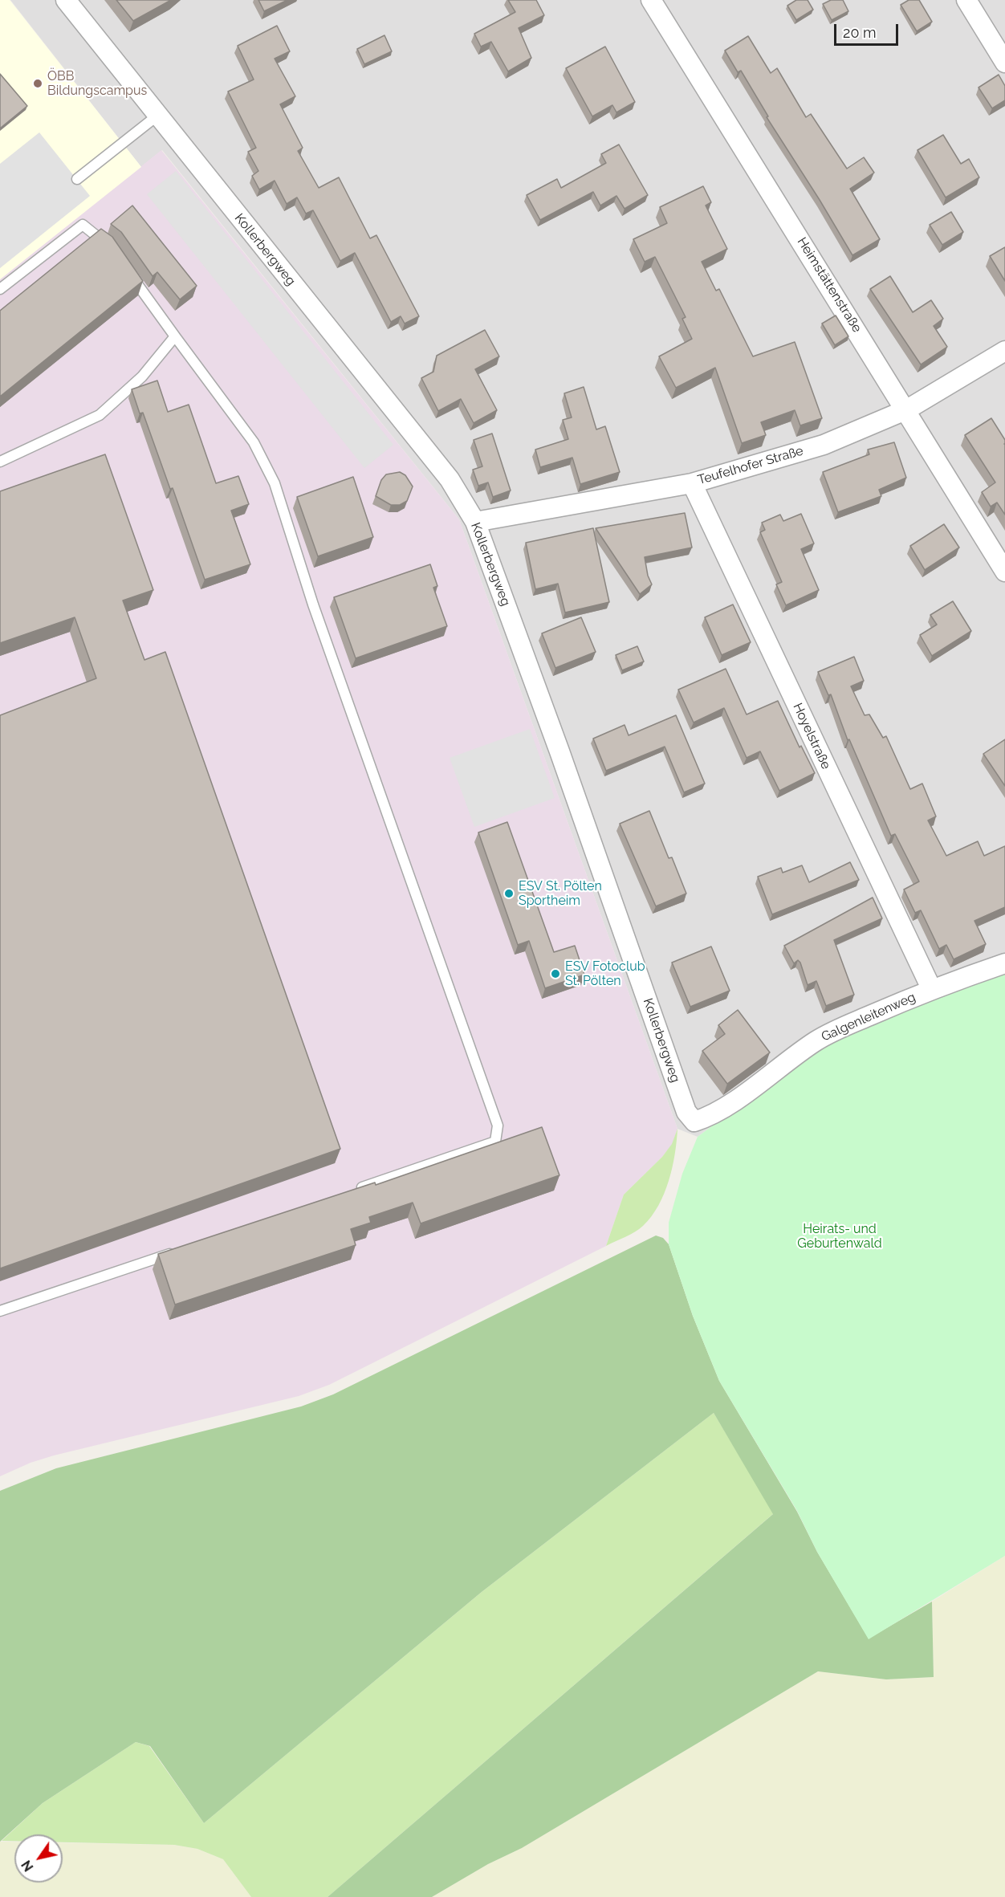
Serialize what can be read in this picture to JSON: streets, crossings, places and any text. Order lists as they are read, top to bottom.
{
  "streets": {
    "street": [
      "Kollerbergweg",
      "Heimstättenstraße",
      "Teufelhofer Straße",
      "Hoyelstraße",
      "Galgenleitenweg"
    ]
  },
  "crossings": [
    ["Kollerbergweg", "Teufelhofer Straße"],
    ["Kollerbergweg", "Galgenleitenweg"],
    ["Heimstättenstraße", "Teufelhofer Straße"],
    ["Teufelhofer Straße", "Hoyelstraße"],
    ["Hoyelstraße", "Galgenleitenweg"]
  ],
  "parks": ["Heirats- und Geburtenwald"],
  "places": ["ÖBB Bildungscampus", "ESV St. Pölten Sportheim", "ESV Fotoclub St. Pölten"],
  "scale_bar": "20 m",
  "north": "bottom left"
}
